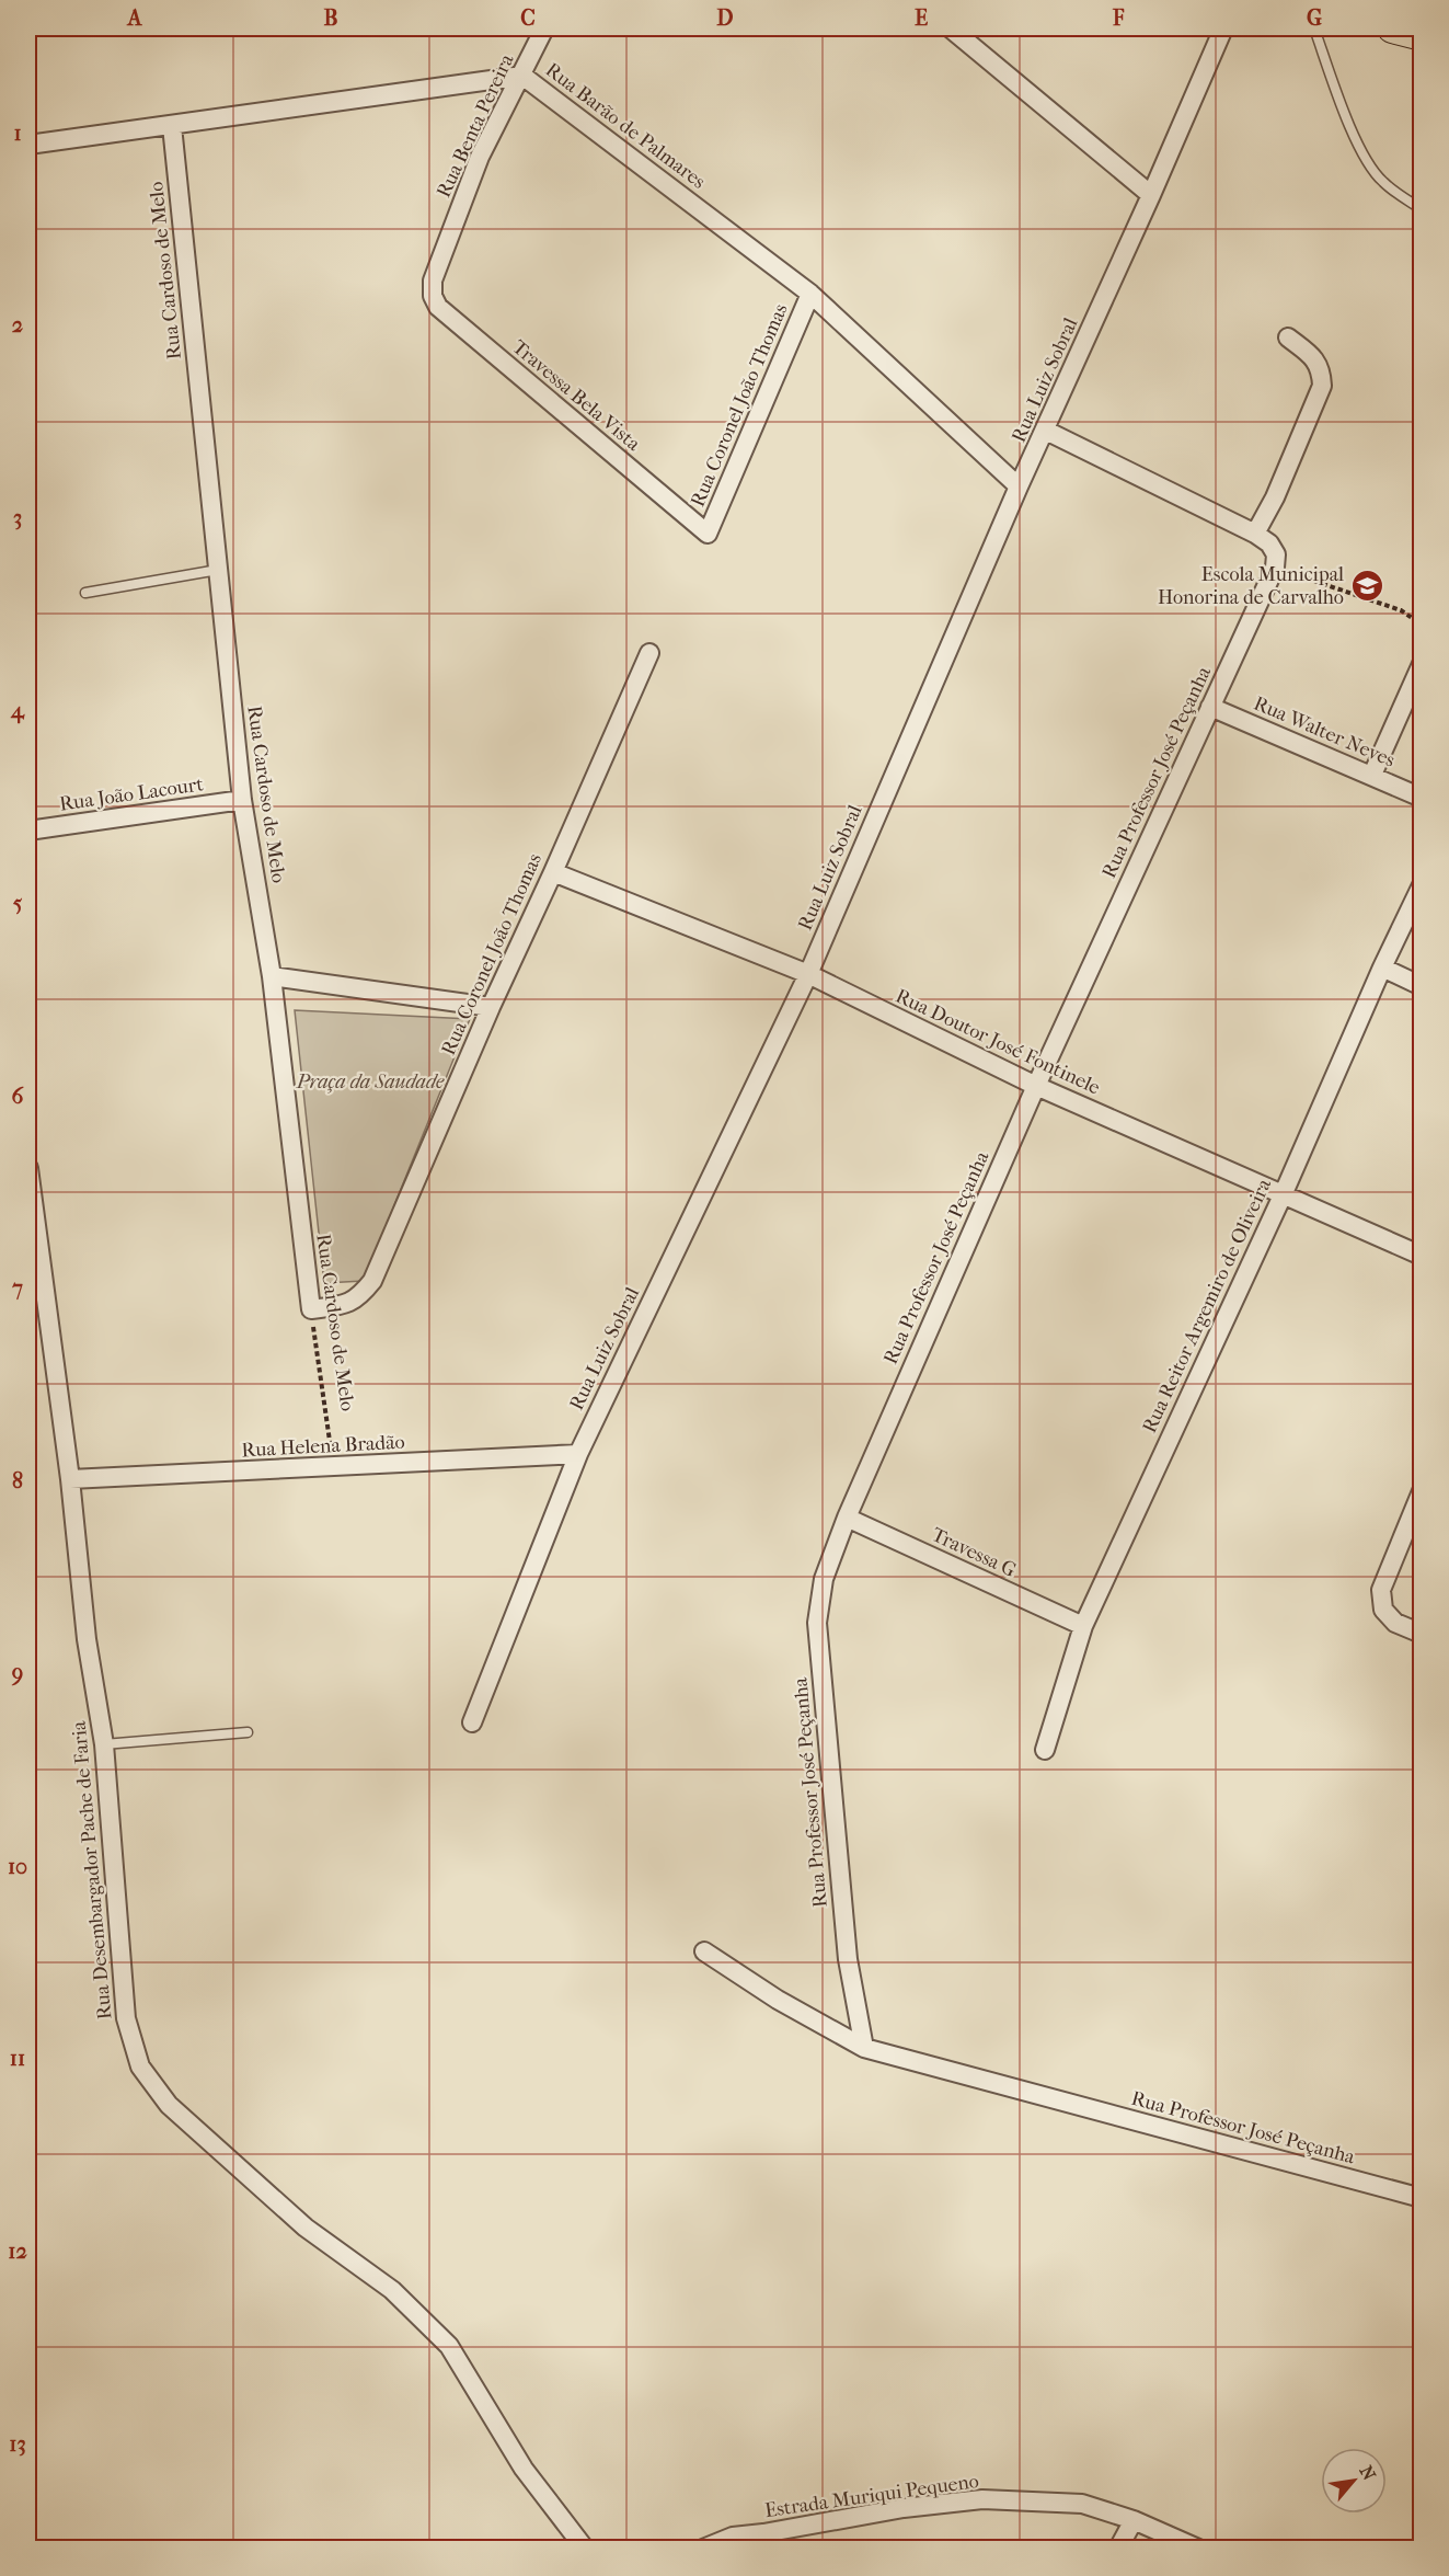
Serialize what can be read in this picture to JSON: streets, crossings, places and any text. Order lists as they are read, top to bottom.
{
  "streets": {
    "street": [
      "Rua Benta Pereira",
      "Rua Barão de Palmares",
      "Rua Cardoso de Melo",
      "Rua Luiz Sobral",
      "Travessa Bela Vista",
      "Rua Coronel João Thomas",
      "Rua Walter Neves",
      "Rua Professor José Peçanha",
      "Rua João Lacourt",
      "Rua Doutor José Fontinele",
      "Rua Reitor Argemiro de Oliveira",
      "Rua Helena Bradão",
      "Travessa G",
      "Rua Desembargador Pache de Faria",
      "Estrada Muriqui Pequeno"
    ]
  },
  "crossings": [
    ["Rua Benta Pereira", "Rua Barão de Palmares"],
    ["Rua Benta Pereira", "Travessa Bela Vista"],
    ["Rua Barão de Palmares", "Rua Cardoso de Melo"],
    ["Rua Barão de Palmares", "Rua Luiz Sobral"],
    ["Rua Barão de Palmares", "Rua Coronel João Thomas"],
    ["Rua Cardoso de Melo", "Rua Coronel João Thomas"],
    ["Rua Cardoso de Melo", "Rua João Lacourt"],
    ["Rua Cardoso de Melo", "Rua Helena Bradão"],
    ["Rua Luiz Sobral", "Rua Doutor José Fontinele"],
    ["Rua Luiz Sobral", "Rua Helena Bradão"],
    ["Travessa Bela Vista", "Rua Coronel João Thomas"],
    ["Rua Coronel João Thomas", "Rua Doutor José Fontinele"],
    ["Rua Walter Neves", "Rua Professor José Peçanha"],
    ["Rua Professor José Peçanha", "Rua Doutor José Fontinele"],
    ["Rua Professor José Peçanha", "Travessa G"],
    ["Rua Doutor José Fontinele", "Rua Reitor Argemiro de Oliveira"],
    ["Rua Reitor Argemiro de Oliveira", "Travessa G"],
    ["Rua Helena Bradão", "Rua Desembargador Pache de Faria"]
  ],
  "parks": ["Praça da Saudade"],
  "places": {
    "school or university": ["Escola Municipal Honorina de Carvalho"]
  },
  "north": "top right",
  "grid": {
    "columns": [
      "A",
      "B",
      "C",
      "D",
      "E",
      "F",
      "G"
    ],
    "rows": [
      "1",
      "2",
      "3",
      "4",
      "5",
      "6",
      "7",
      "8",
      "9",
      "10",
      "11",
      "12",
      "13"
    ]
  }
}
